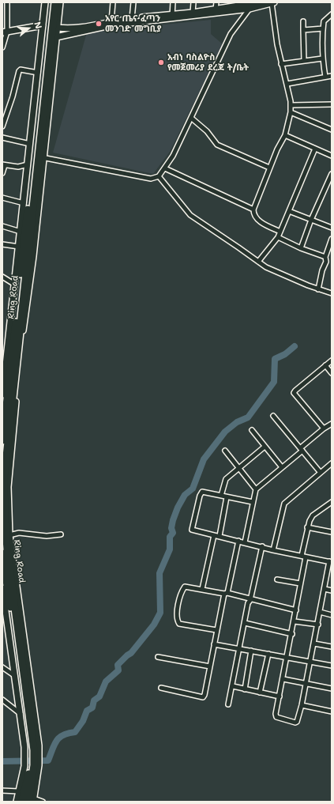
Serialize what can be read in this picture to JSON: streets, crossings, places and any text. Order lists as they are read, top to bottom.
{
  "streets": {
    "highway": ["Ring Road"]
  },
  "places": ["አየር ጤና ፈጣን መንገድ መግቢያ", "አብነ ባስልዮስ የመጀመሪያ ደረጃ ት/ቤት"],
  "north": "right"
}
